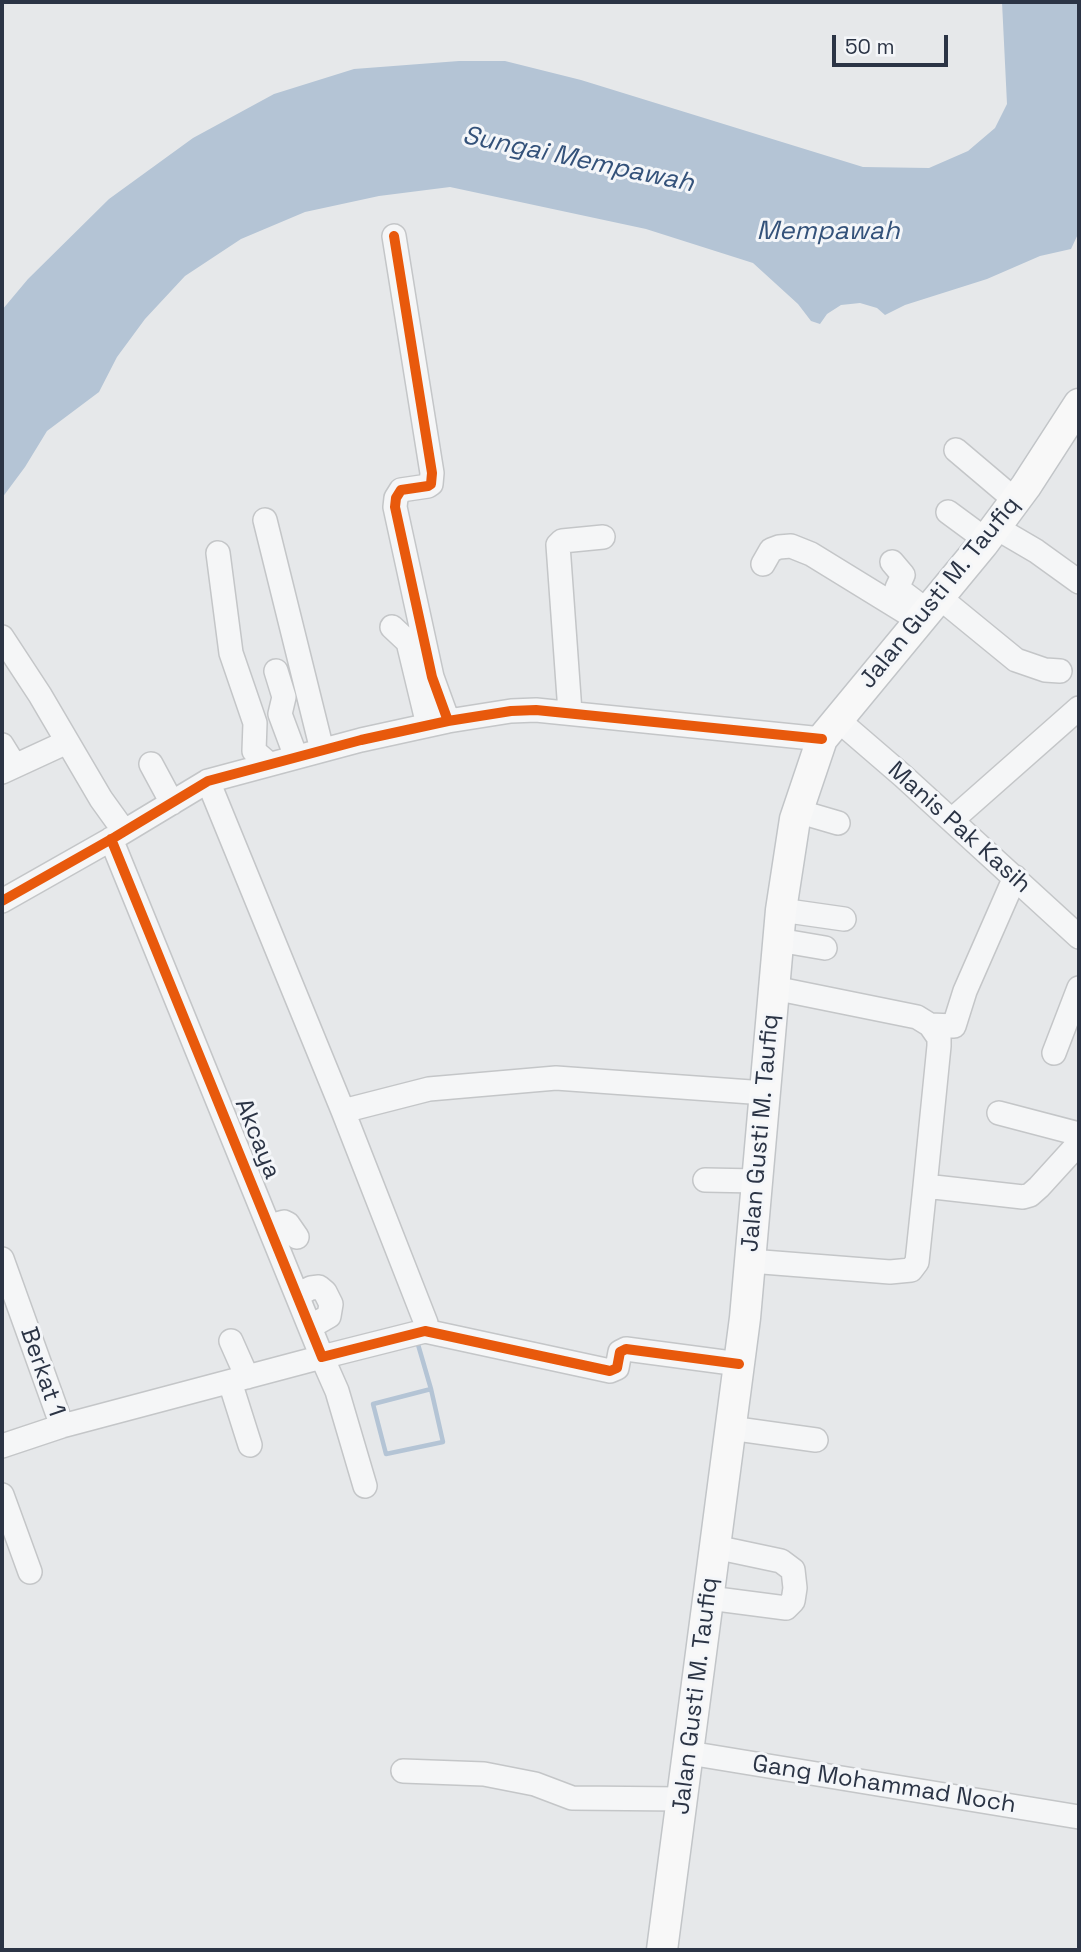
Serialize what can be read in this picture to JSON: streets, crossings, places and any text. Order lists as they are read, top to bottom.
{
  "streets": {
    "main road": ["Jalan Gusti M. Taufiq"],
    "street": [
      "Manis Pak Kasih",
      "Akcaya",
      "Berkat 1",
      "Gang Mohammad Noch"
    ]
  },
  "crossings": [
    ["Jalan Gusti M. Taufiq", "Manis Pak Kasih"],
    ["Jalan Gusti M. Taufiq", "Gang Mohammad Noch"]
  ],
  "water": ["Sungai Mempawah", "Mempawah"],
  "scale_bar": "50 m"
}
